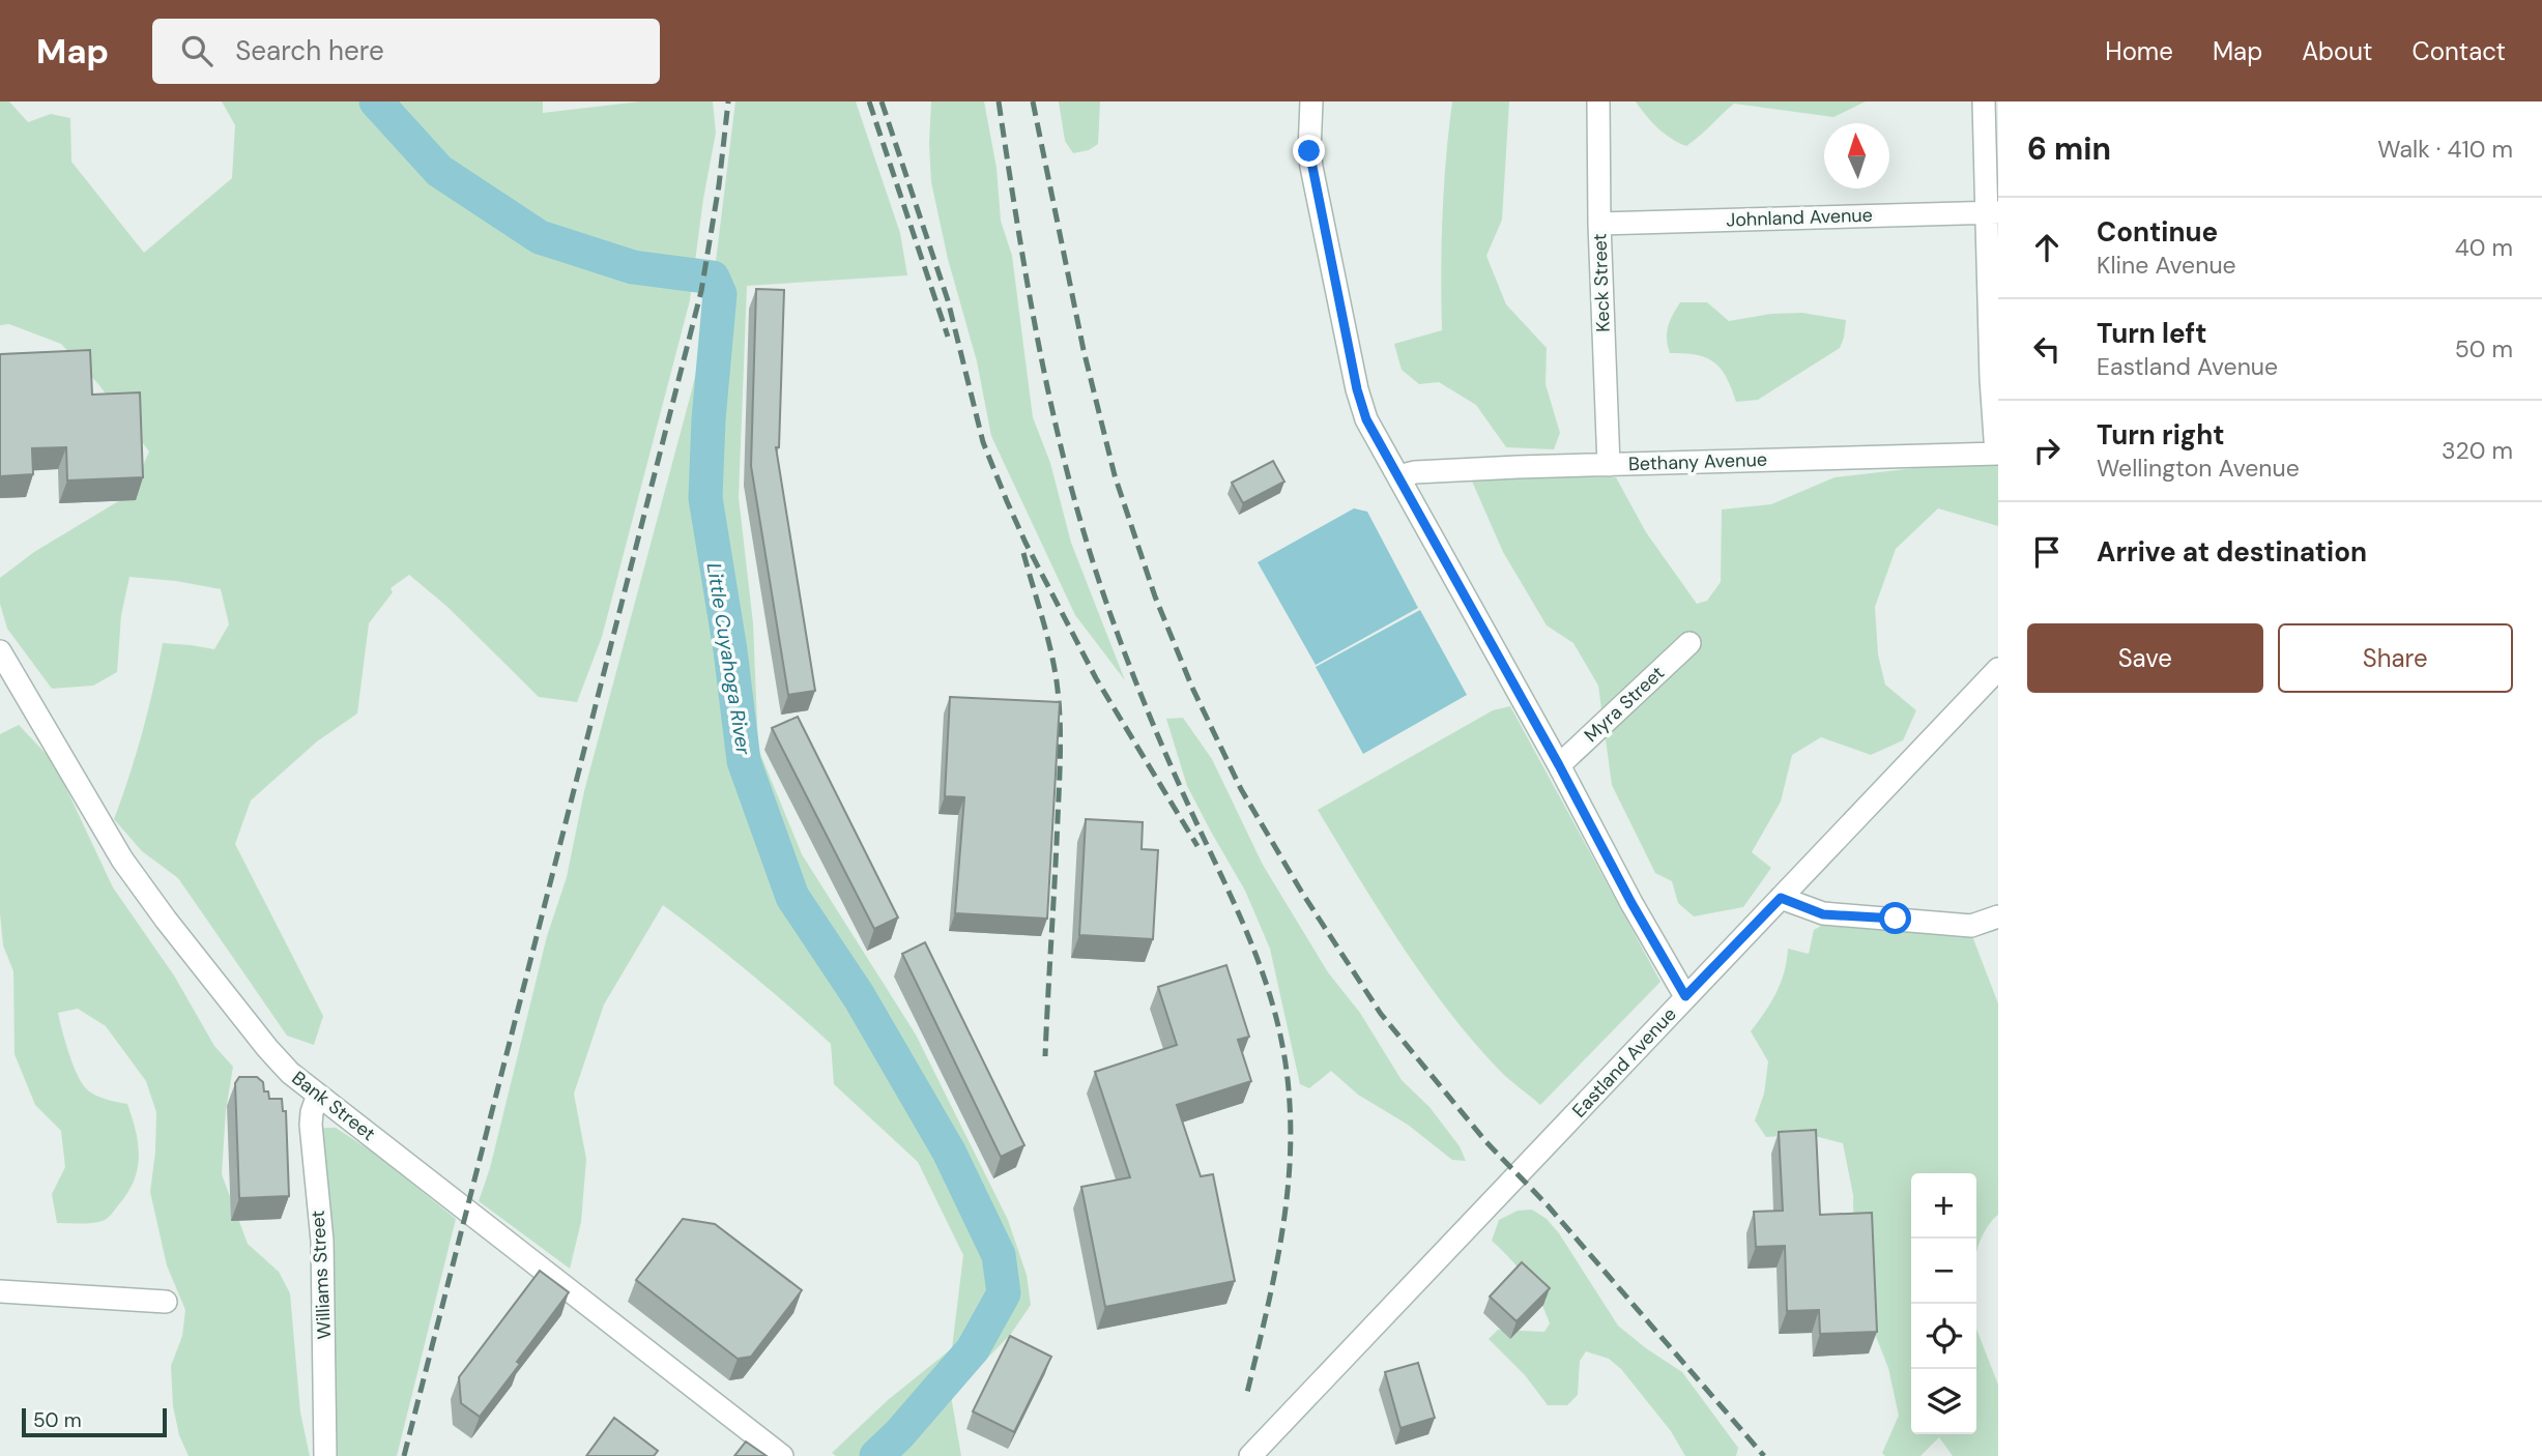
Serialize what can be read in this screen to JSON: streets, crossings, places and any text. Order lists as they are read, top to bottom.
{
  "streets": {
    "street": [
      "Johnland Avenue",
      "Keck Street",
      "Bethany Avenue",
      "Myra Street",
      "Eastland Avenue",
      "Bank Street",
      "Williams Street"
    ]
  },
  "crossings": [
    ["Johnland Avenue", "Keck Street"],
    ["Keck Street", "Bethany Avenue"],
    ["Bank Street", "Williams Street"]
  ],
  "water": ["Little Cuyahoga River"],
  "scale_bar": "50 m",
  "north": "top",
  "page": {
    "header": "Map",
    "search": "Search here",
    "nav": [
      "Home",
      "Map",
      "About",
      "Contact"
    ],
    "heading": ["6 min", "Walk · 410 m"],
    "list": [
      ["Continue", "Kline Avenue", "40 m"],
      ["Turn left", "Eastland Avenue", "50 m"],
      ["Turn right", "Wellington Avenue", "320 m"],
      "Arrive at destination"
    ],
    "buttons": ["Save", "Share"],
    "map_buttons": ["+", "−"],
    "scale": "50 m"
  }
}
